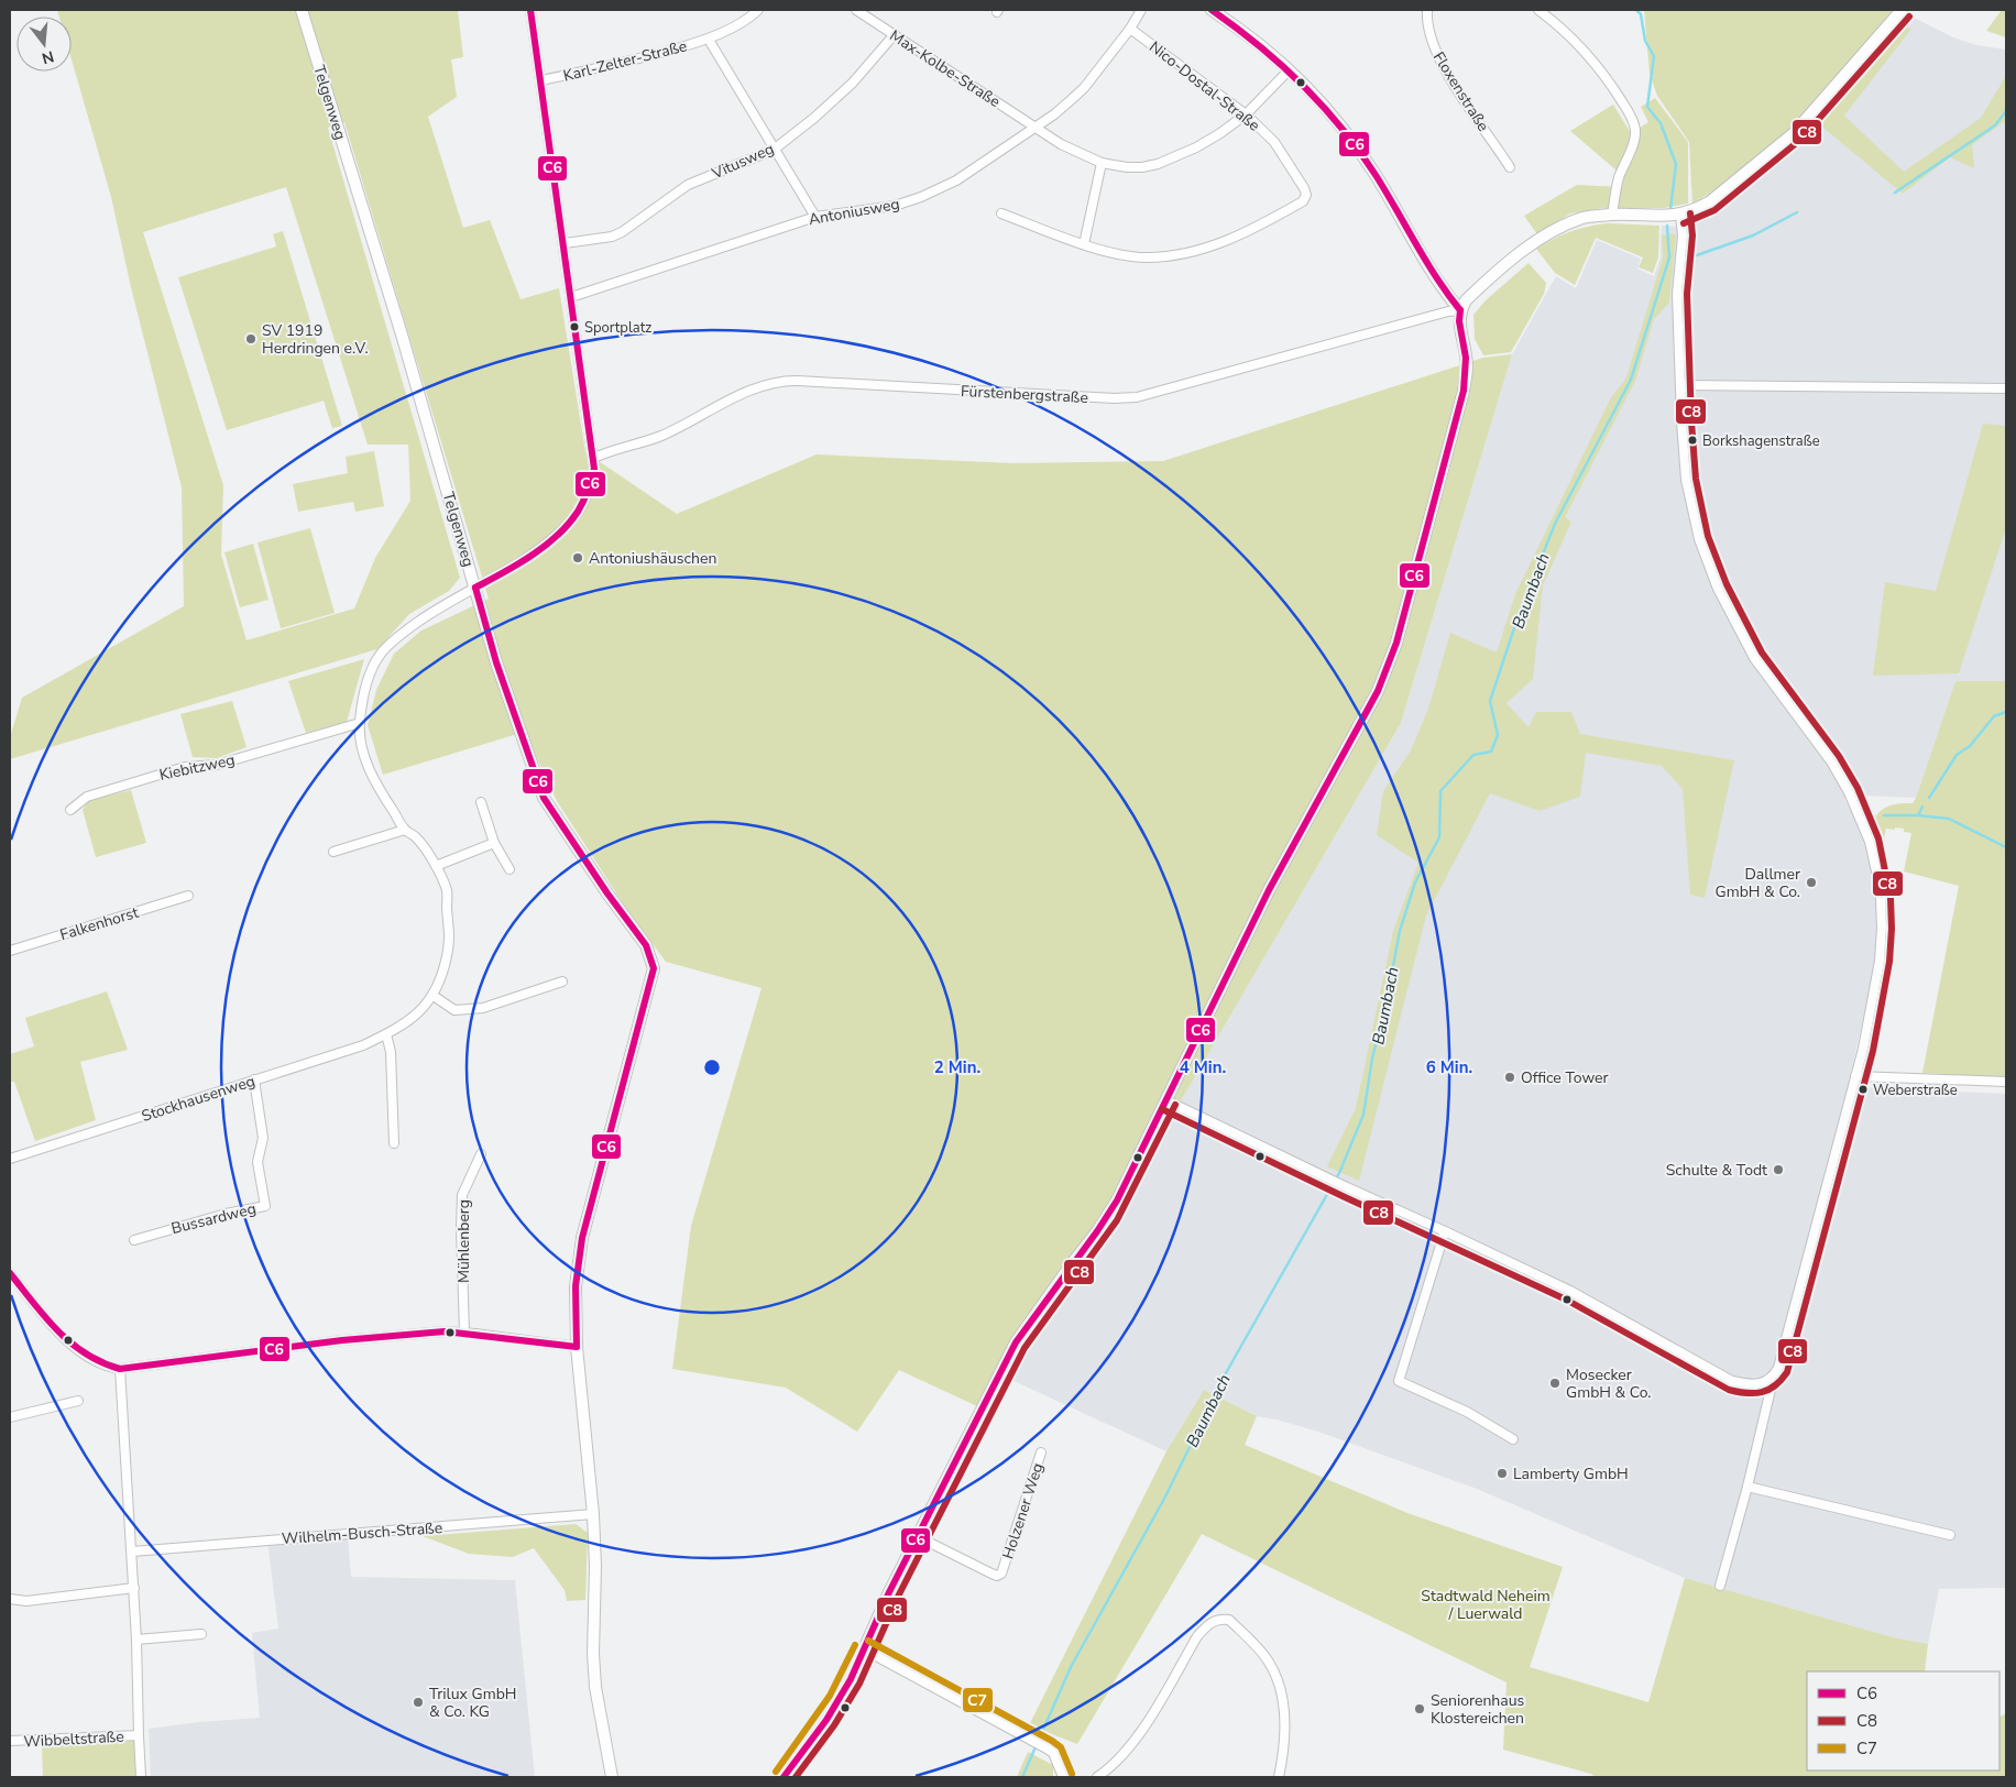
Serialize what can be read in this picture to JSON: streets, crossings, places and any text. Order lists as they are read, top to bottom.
{
  "streets": {
    "main road": ["Telgenweg"],
    "street": [
      "Karl-Zelter-Straße",
      "Max-Kolbe-Straße",
      "Nico-Dostal-Straße",
      "Floxenstraße",
      "Vitusweg",
      "Antoniusweg",
      "Fürstenbergstraße",
      "Kiebitzweg",
      "Falkenhorst",
      "Stockhausenweg",
      "Bussardweg",
      "Mühlenberg",
      "Holzener Weg",
      "Wilhelm-Busch-Straße",
      "Wibbeltstraße"
    ]
  },
  "crossings": [
    ["Karl-Zelter-Straße", "Vitusweg"],
    ["Karl-Zelter-Straße", "Antoniusweg"],
    ["Karl-Zelter-Straße", "Stockhausenweg"],
    ["Max-Kolbe-Straße", "Nico-Dostal-Straße"],
    ["Max-Kolbe-Straße", "Vitusweg"],
    ["Max-Kolbe-Straße", "Antoniusweg"],
    ["Nico-Dostal-Straße", "Antoniusweg"],
    ["Telgenweg", "Stockhausenweg"],
    ["Telgenweg", "Wilhelm-Busch-Straße"],
    ["Vitusweg", "Stockhausenweg"],
    ["Antoniusweg", "Stockhausenweg"],
    ["Fürstenbergstraße", "Stockhausenweg"],
    ["Kiebitzweg", "Stockhausenweg"],
    ["Stockhausenweg", "Bussardweg"]
  ],
  "water": ["Baumbach"],
  "parks": ["Stadtwald Neheim / Luerwald"],
  "places": [
    "Sportplatz",
    "SV 1919 Herdringen e.V.",
    "Borkshagenstraße",
    "Antoniushäuschen",
    "Dallmer GmbH & Co.",
    "Office Tower",
    "Weberstraße",
    "Schulte & Todt",
    "Mosecker GmbH & Co.",
    "Lamberty GmbH",
    "Trilux GmbH & Co. KG",
    "Seniorenhaus Klostereichen"
  ],
  "lines": ["transit line C6", "transit line C8", "transit line C7"],
  "legend": ["C6", "C8", "C7"],
  "north": "bottom",
  "rings": ["2 Min.", "4 Min.", "6 Min."]
}
